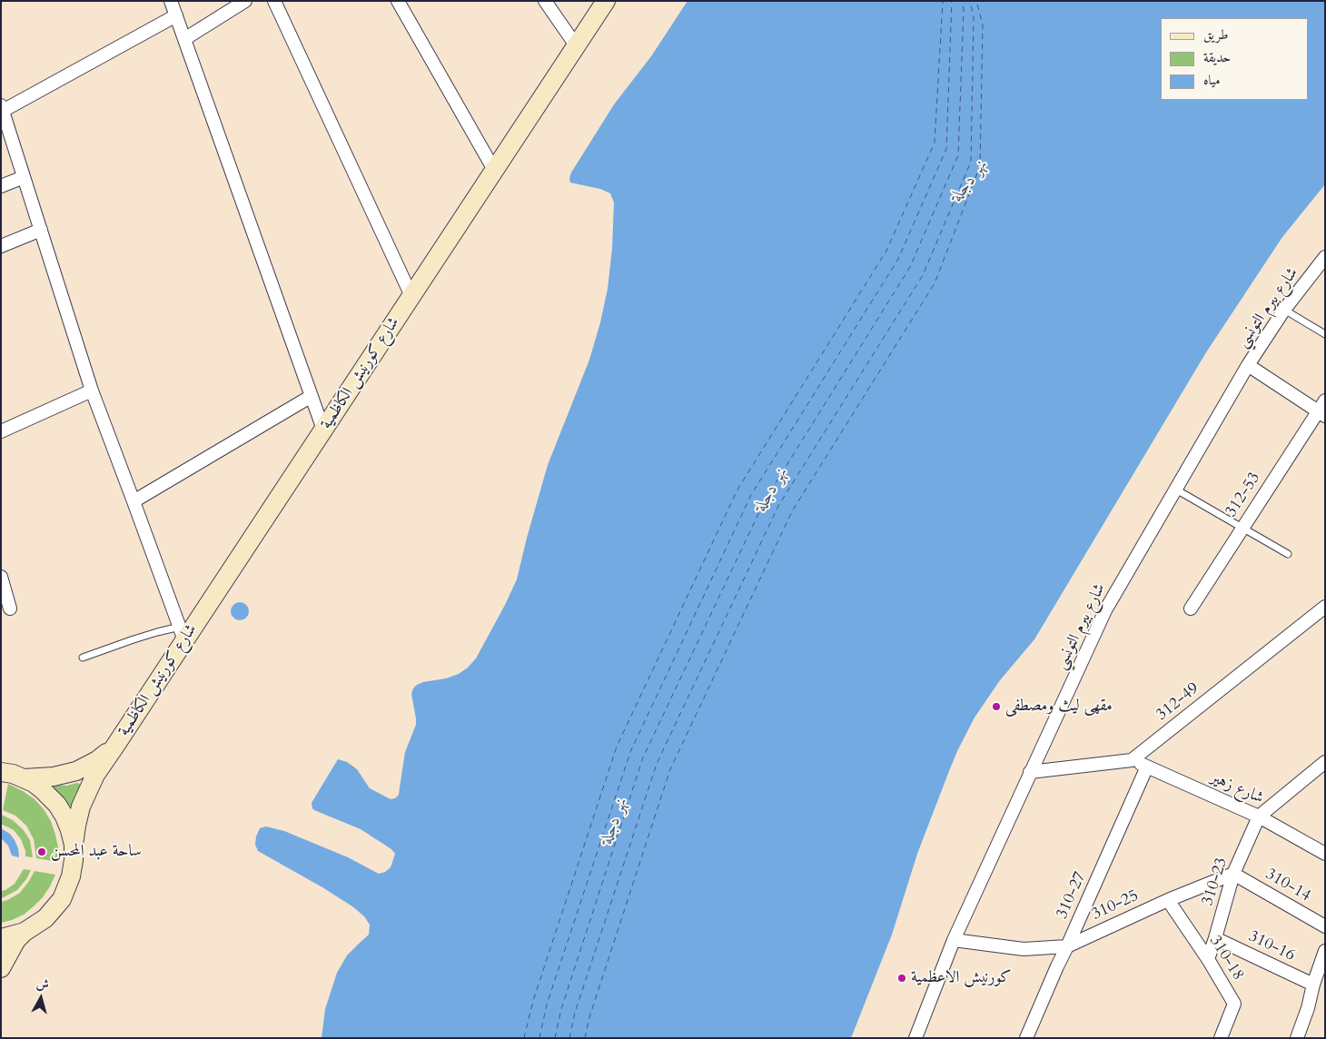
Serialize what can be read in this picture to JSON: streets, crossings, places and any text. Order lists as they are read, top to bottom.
{
  "streets": {
    "street": [
      "شارع بيرم التونسي",
      "شارع كورنيش الكاظمية",
      "312-53",
      "312-49",
      "شارع زهير",
      "310-23",
      "310-14",
      "310-27",
      "310-25",
      "310-16",
      "310-18"
    ]
  },
  "crossings": [
    ["شارع بيرم التونسي", "310-25"],
    ["312-49", "شارع زهير"],
    ["شارع زهير", "310-23"],
    ["شارع زهير", "310-27"],
    ["310-23", "310-14"],
    ["310-23", "310-25"],
    ["310-23", "310-16"],
    ["310-23", "310-18"],
    ["310-14", "310-25"],
    ["310-27", "310-25"],
    ["310-25", "310-18"]
  ],
  "water": ["نهر دجلة"],
  "places": ["مقهى ليث ومصطفى", "ساحة عبد المحسن", "كورنيش الاعظمية"],
  "legend": ["طريق", "حديقة", "مياه"],
  "north": "top"
}
